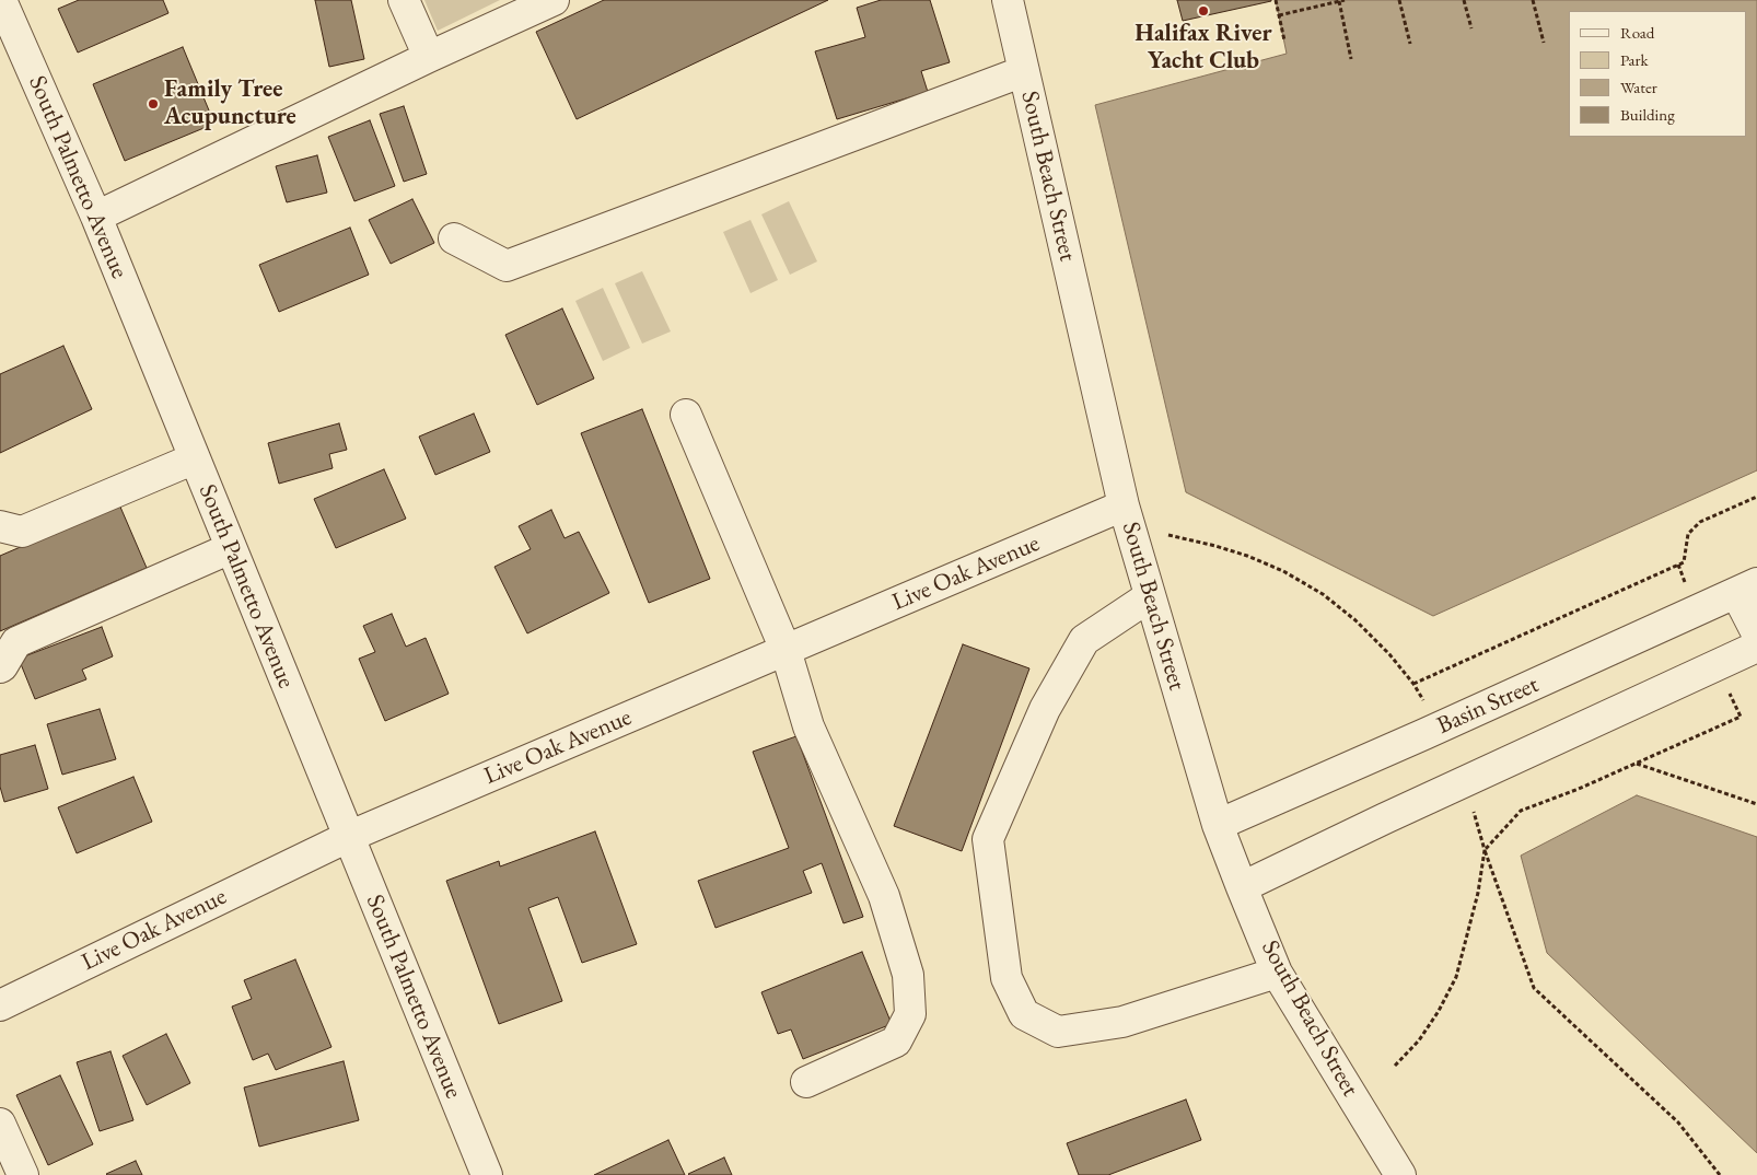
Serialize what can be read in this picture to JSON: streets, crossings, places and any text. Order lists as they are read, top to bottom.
{
  "streets": {
    "street": [
      "South Beach Street",
      "South Palmetto Avenue",
      "Live Oak Avenue",
      "Basin Street"
    ]
  },
  "crossings": [
    ["South Beach Street", "Live Oak Avenue"],
    ["South Beach Street", "Basin Street"],
    ["South Palmetto Avenue", "Live Oak Avenue"]
  ],
  "places": ["Halifax River Yacht Club", "Family Tree Acupuncture"],
  "legend": [
    "Road",
    "Park",
    "Water",
    "Building"
  ]
}
